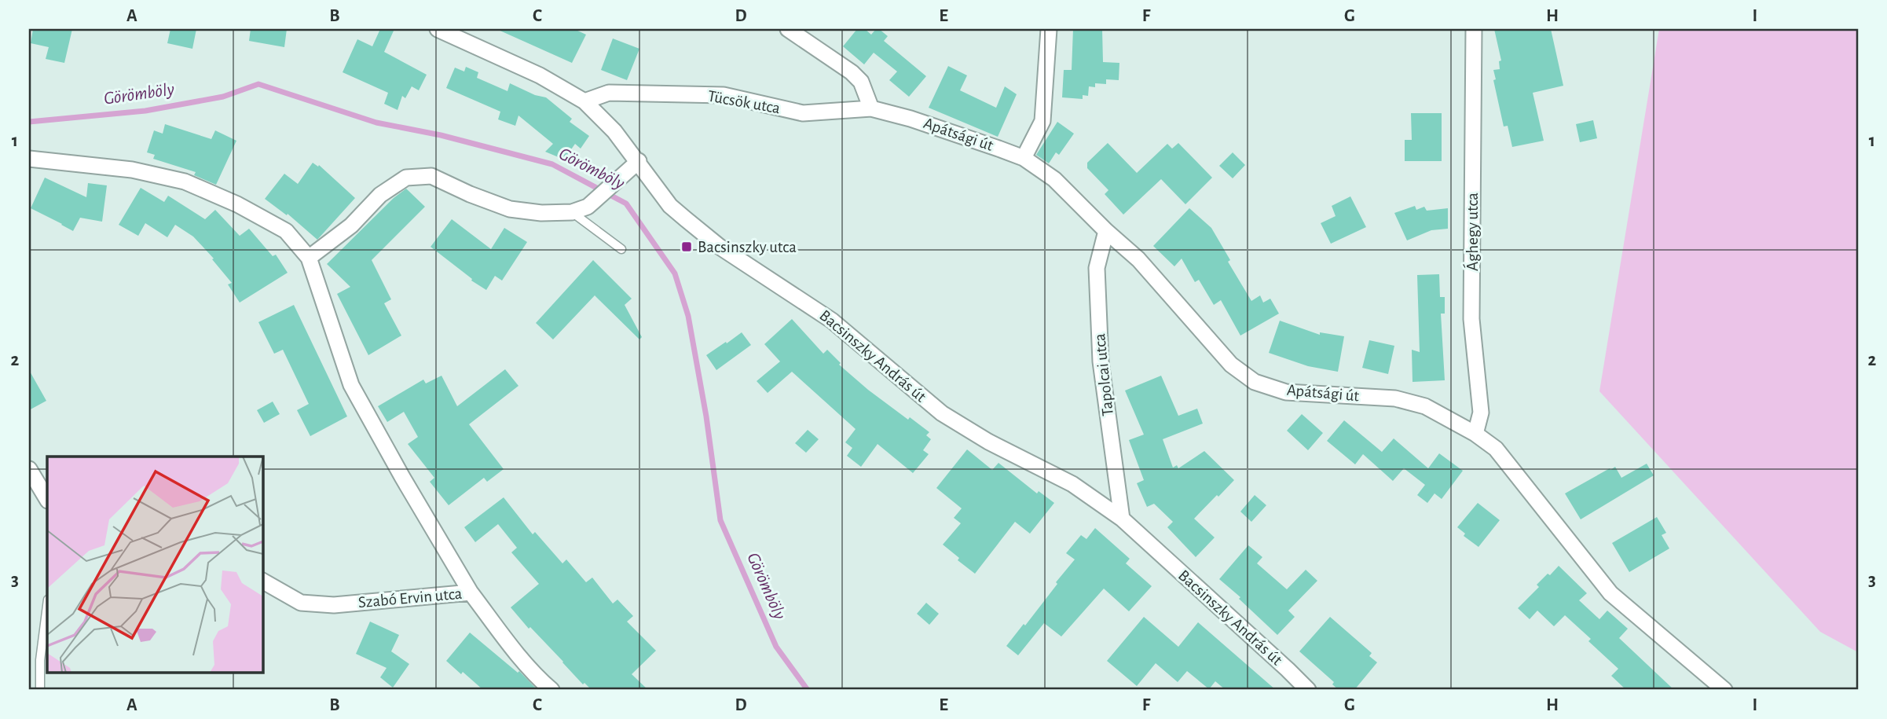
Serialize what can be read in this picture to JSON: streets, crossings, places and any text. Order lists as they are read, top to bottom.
{
  "streets": {
    "street": [
      "Tücsök utca",
      "Apátsági út",
      "Ághegy utca",
      "Bacsinszky András út",
      "Tapolcai utca",
      "Szabó Ervin utca"
    ]
  },
  "crossings": [
    ["Tücsök utca", "Apátsági út"],
    ["Tücsök utca", "Bacsinszky András út"],
    ["Apátsági út", "Ághegy utca"],
    ["Apátsági út", "Tapolcai utca"],
    ["Bacsinszky András út", "Tapolcai utca"]
  ],
  "water": ["Görömböly"],
  "places": {
    "transit": ["Bacsinszky utca"]
  },
  "grid": {
    "columns": [
      "A",
      "B",
      "C",
      "D",
      "E",
      "F",
      "G",
      "H",
      "I"
    ],
    "rows": ["1", "2", "3"]
  }
}
